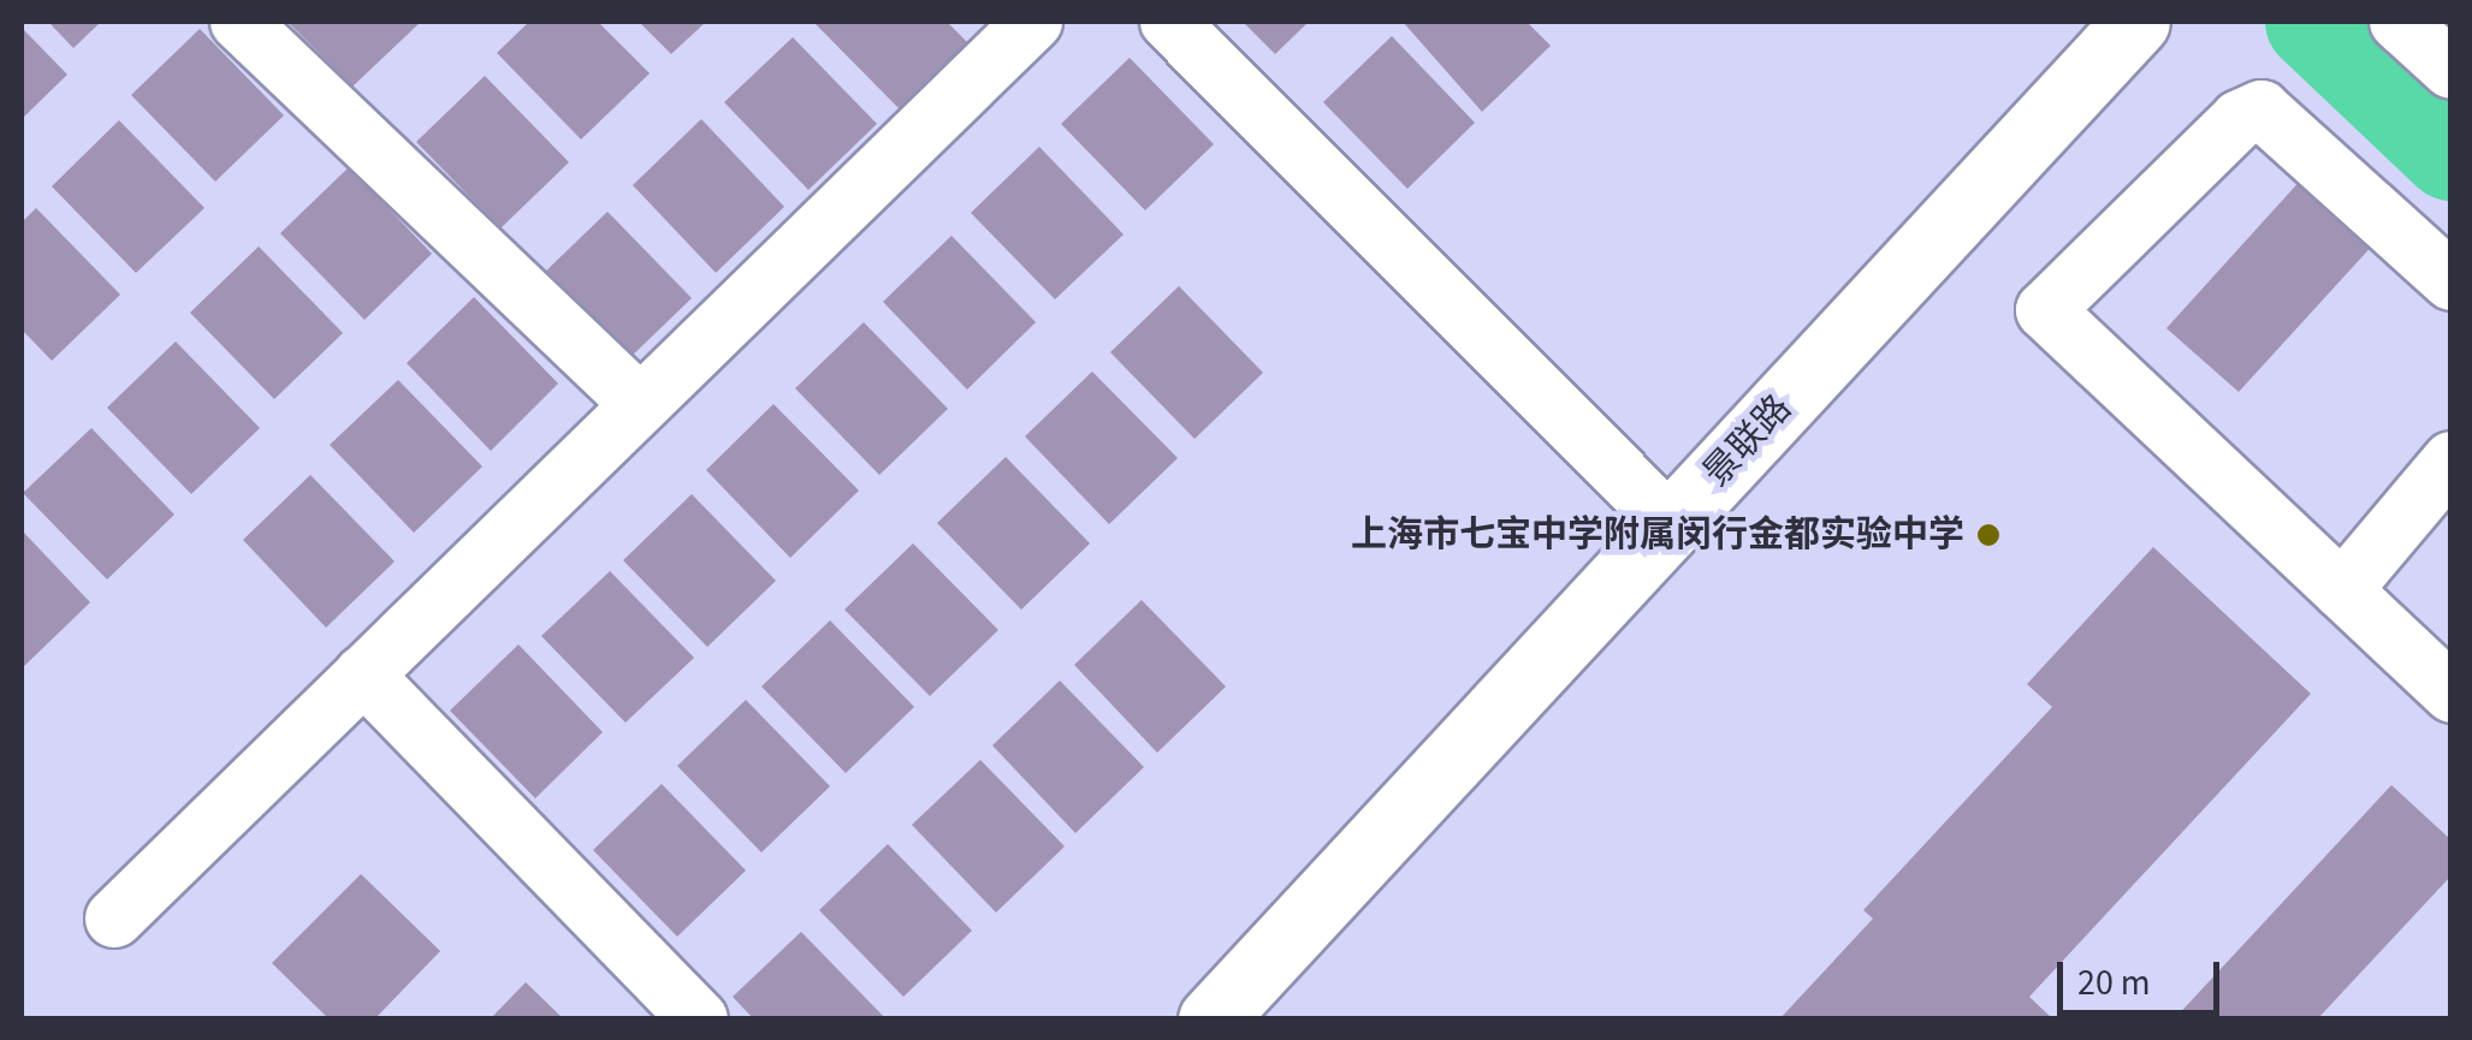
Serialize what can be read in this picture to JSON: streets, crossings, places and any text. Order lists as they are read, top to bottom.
{
  "streets": {
    "street": ["景联路"]
  },
  "places": ["上海市七宝中学附属闵行金都实验中学"],
  "scale_bar": "20 m"
}
